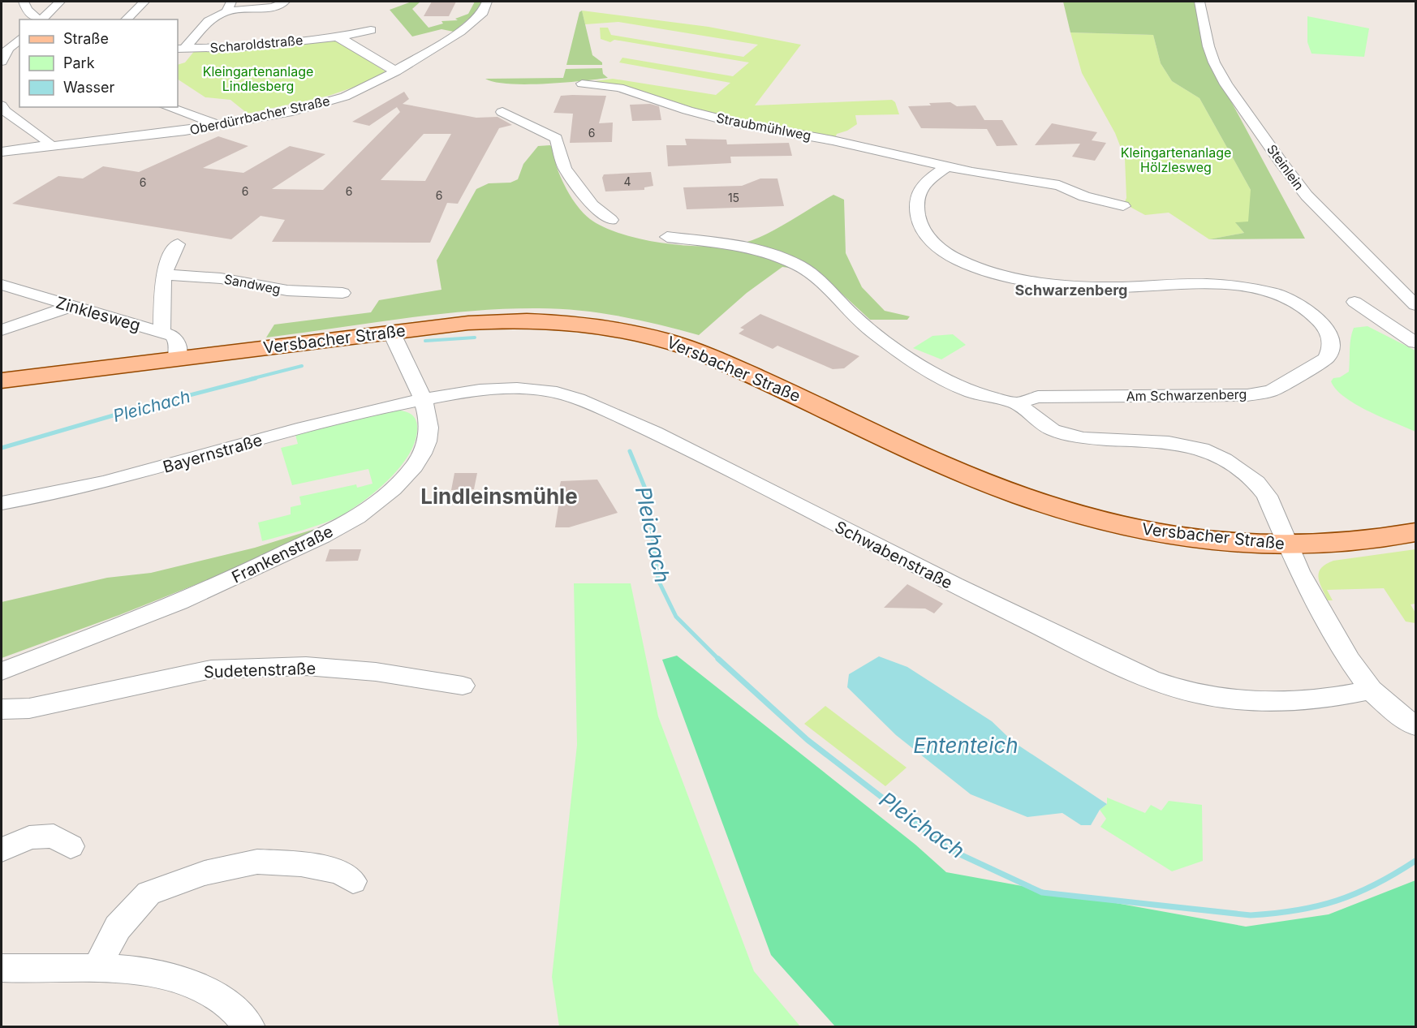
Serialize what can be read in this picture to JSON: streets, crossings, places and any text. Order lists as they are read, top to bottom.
{
  "streets": {
    "main road": ["Versbacher Straße"],
    "street": [
      "Scharoldstraße",
      "Oberdürrbacher Straße",
      "Straubmühlweg",
      "Steinlein",
      "Sandweg",
      "Zinklesweg",
      "Am Schwarzenberg",
      "Bayernstraße",
      "Frankenstraße",
      "Schwabenstraße",
      "Sudetenstraße"
    ]
  },
  "crossings": [
    ["Straubmühlweg", "Am Schwarzenberg"],
    ["Zinklesweg", "Versbacher Straße"],
    ["Versbacher Straße", "Am Schwarzenberg"],
    ["Versbacher Straße", "Frankenstraße"],
    ["Am Schwarzenberg", "Schwabenstraße"],
    ["Bayernstraße", "Frankenstraße"],
    ["Bayernstraße", "Schwabenstraße"],
    ["Frankenstraße", "Schwabenstraße"]
  ],
  "districts": ["Schwarzenberg", "Lindleinsmühle"],
  "water": ["Pleichach", "Ententeich"],
  "parks": ["Kleingartenanlage Lindlesberg", "Kleingartenanlage Hölzlesweg"],
  "house_numbers": [
    "6",
    "4",
    "6",
    "6",
    "6",
    "6",
    "15"
  ],
  "legend": ["Straße", "Park", "Wasser"]
}
